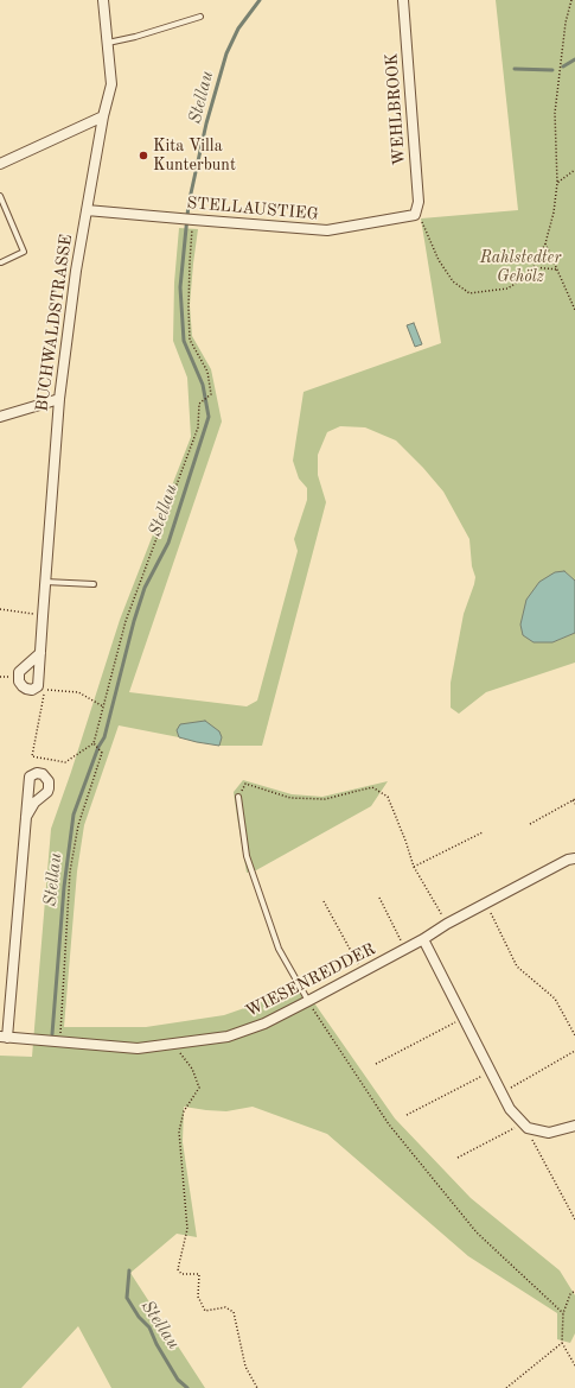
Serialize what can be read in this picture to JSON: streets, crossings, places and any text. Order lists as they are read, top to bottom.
{
  "streets": {
    "street": [
      "WEHLBROOK",
      "STELLAUSTIEG",
      "BUCHWALDSTRASSE",
      "WIESENREDDER"
    ]
  },
  "crossings": [
    ["WEHLBROOK", "STELLAUSTIEG"],
    ["STELLAUSTIEG", "BUCHWALDSTRASSE"]
  ],
  "water": ["Stellau"],
  "parks": ["Rahlstedter Gehölz"],
  "places": ["Kita Villa Kunterbunt"]
}
